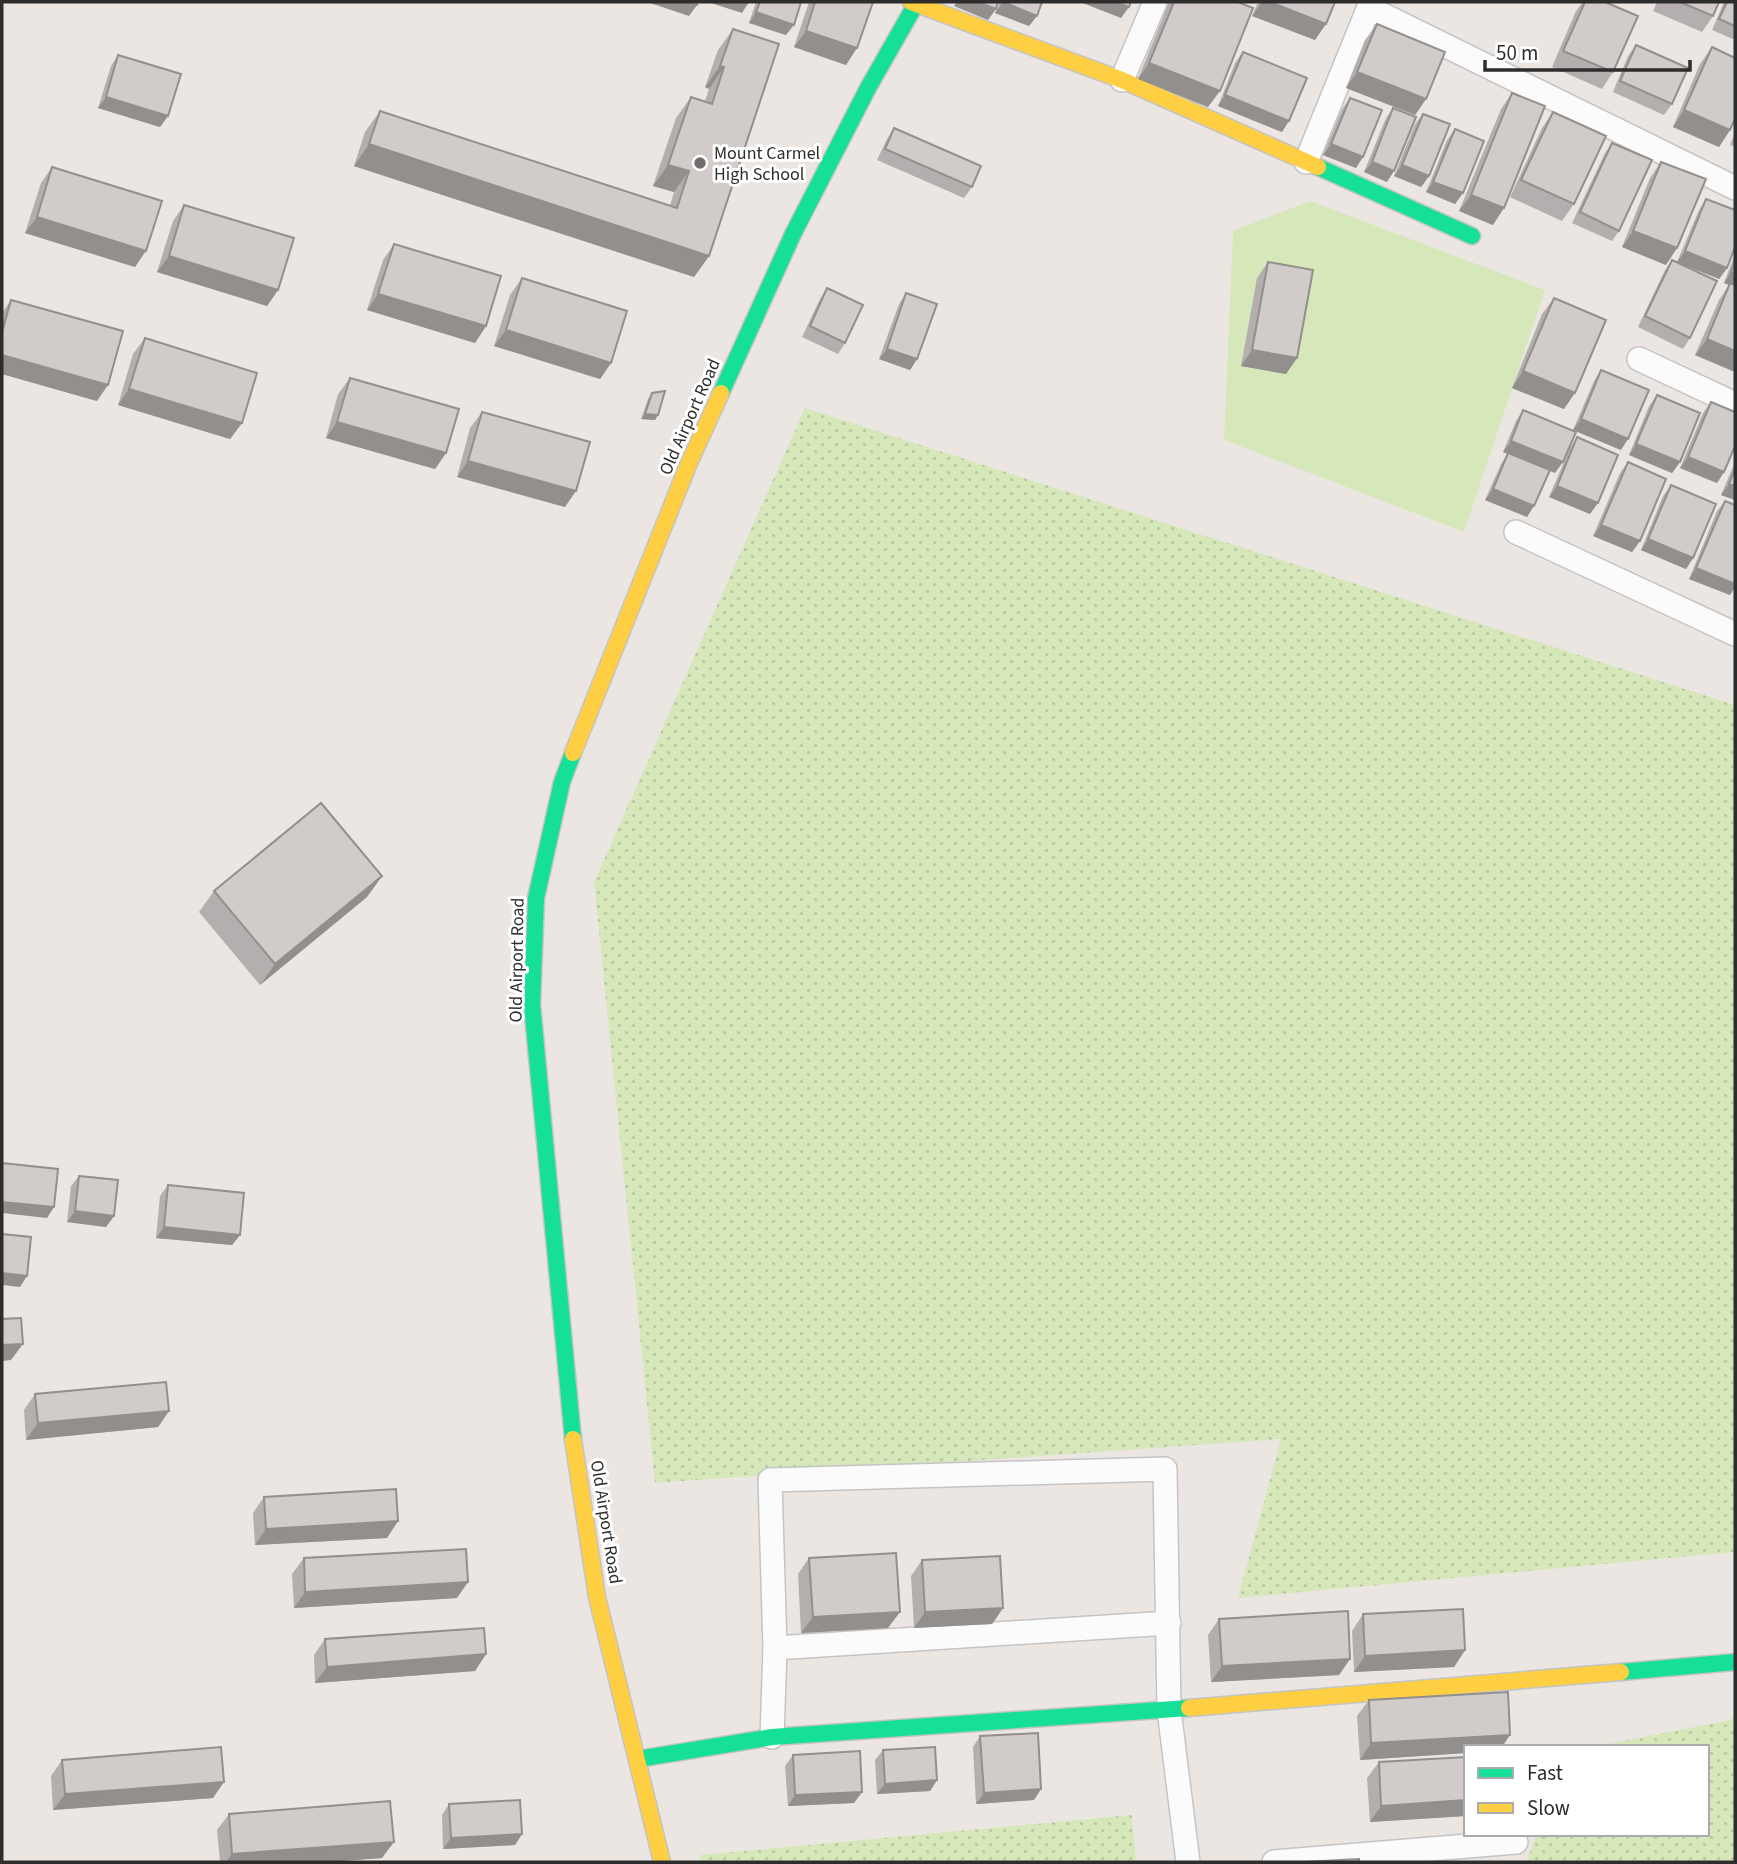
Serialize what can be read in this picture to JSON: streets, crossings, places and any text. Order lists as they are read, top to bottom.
{
  "streets": {
    "main road": ["Old Airport Road"]
  },
  "places": ["Mount Carmel High School"],
  "legend": ["Fast", "Slow"],
  "scale_bar": "50 m"
}
